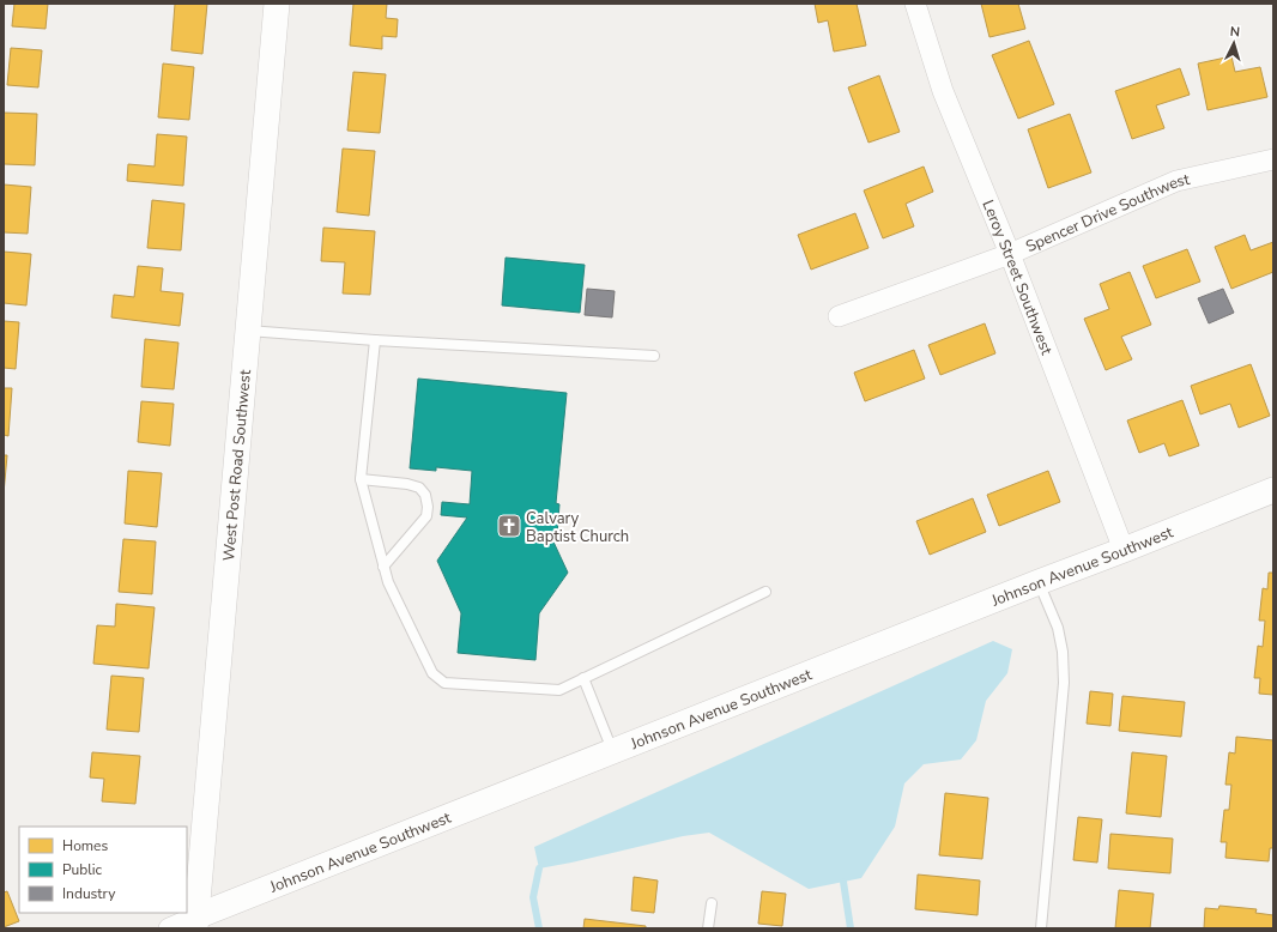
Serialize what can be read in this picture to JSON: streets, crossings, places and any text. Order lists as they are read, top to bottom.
{
  "streets": {
    "street": [
      "Spencer Drive Southwest",
      "Leroy Street Southwest",
      "West Post Road Southwest",
      "Johnson Avenue Southwest"
    ]
  },
  "crossings": [
    ["Spencer Drive Southwest", "Leroy Street Southwest"],
    ["Leroy Street Southwest", "Johnson Avenue Southwest"],
    ["West Post Road Southwest", "Johnson Avenue Southwest"]
  ],
  "places": {
    "church": ["Calvary Baptist Church"]
  },
  "legend": ["Homes", "Public", "Industry"],
  "north": "top"
}
